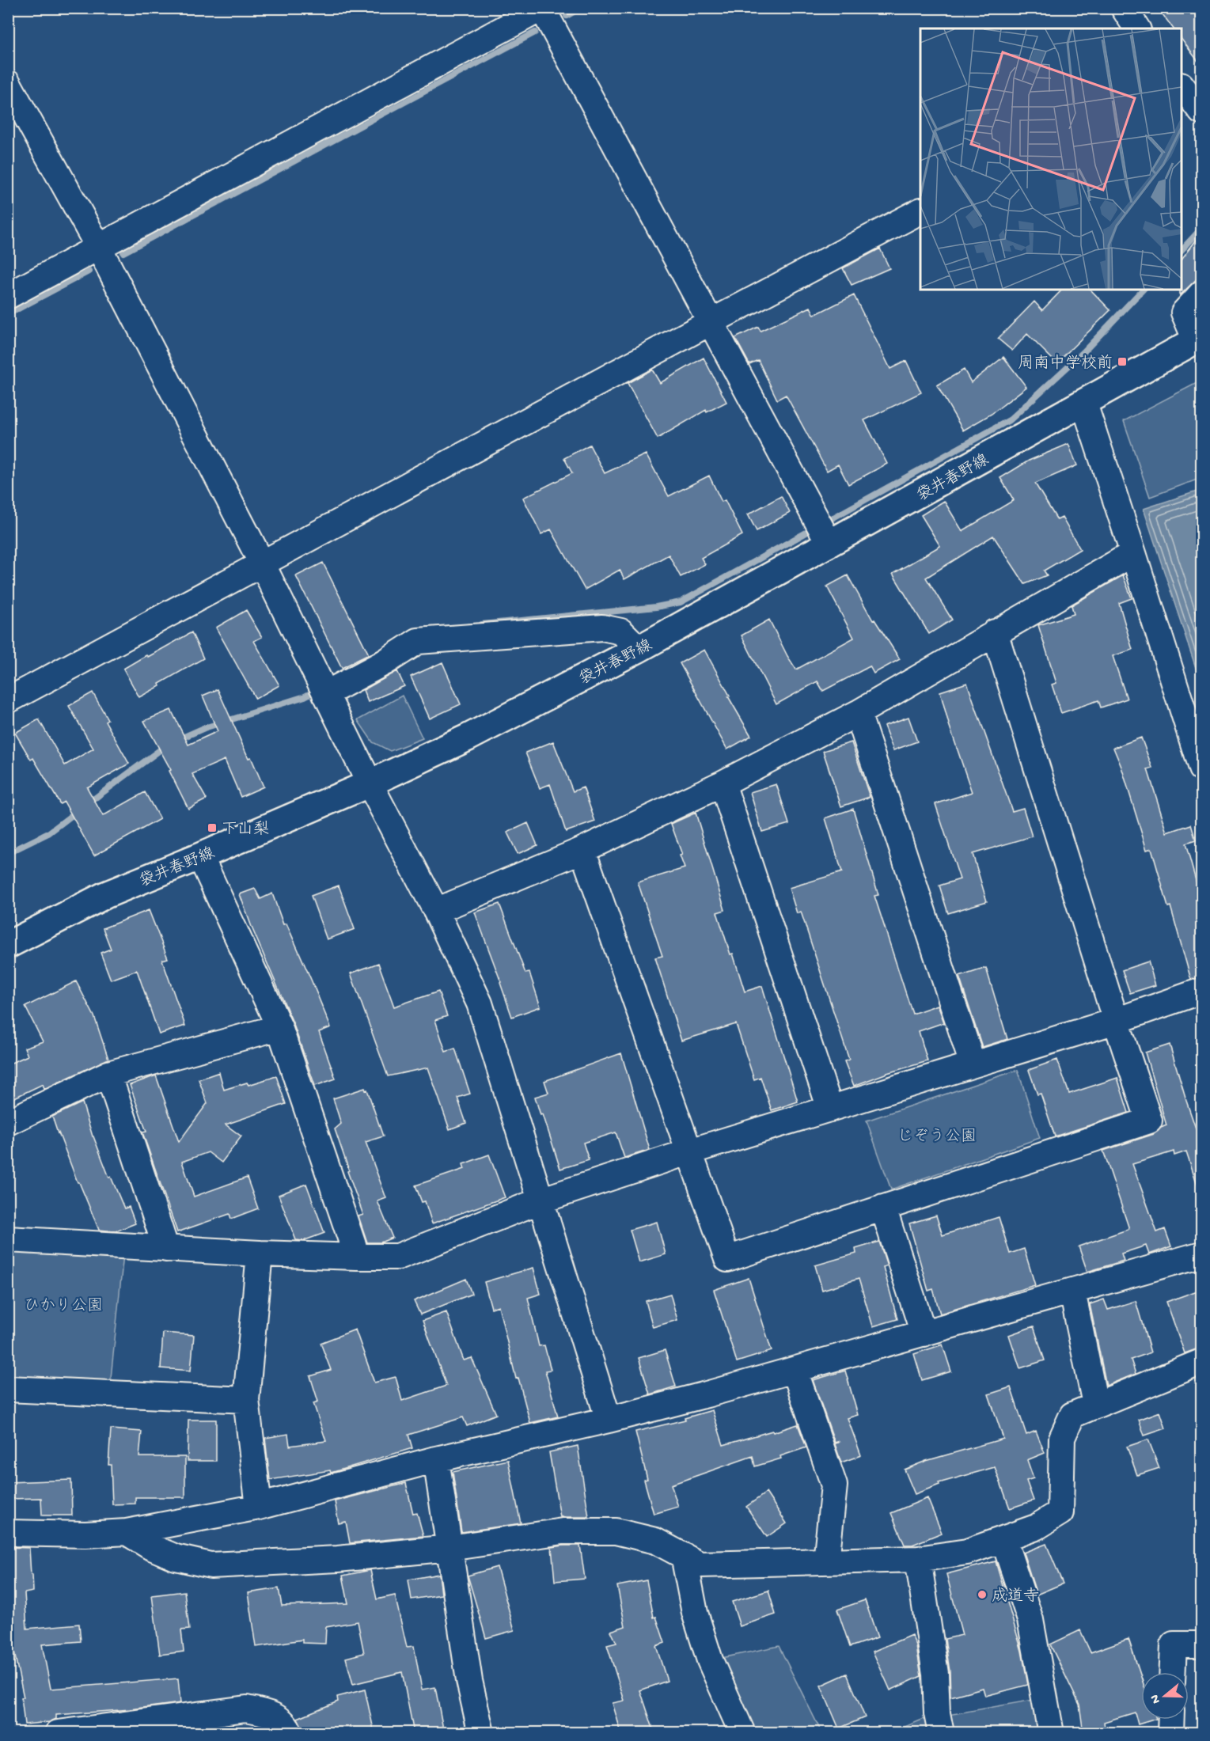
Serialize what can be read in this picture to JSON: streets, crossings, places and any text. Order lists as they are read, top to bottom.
{
  "streets": {
    "main road": ["袋井春野線"]
  },
  "parks": ["じぞう公園", "ひかり公園"],
  "places": {
    "transit": ["周南中学校前", "下山梨"],
    "other": ["成道寺"]
  },
  "north": "left"
}
